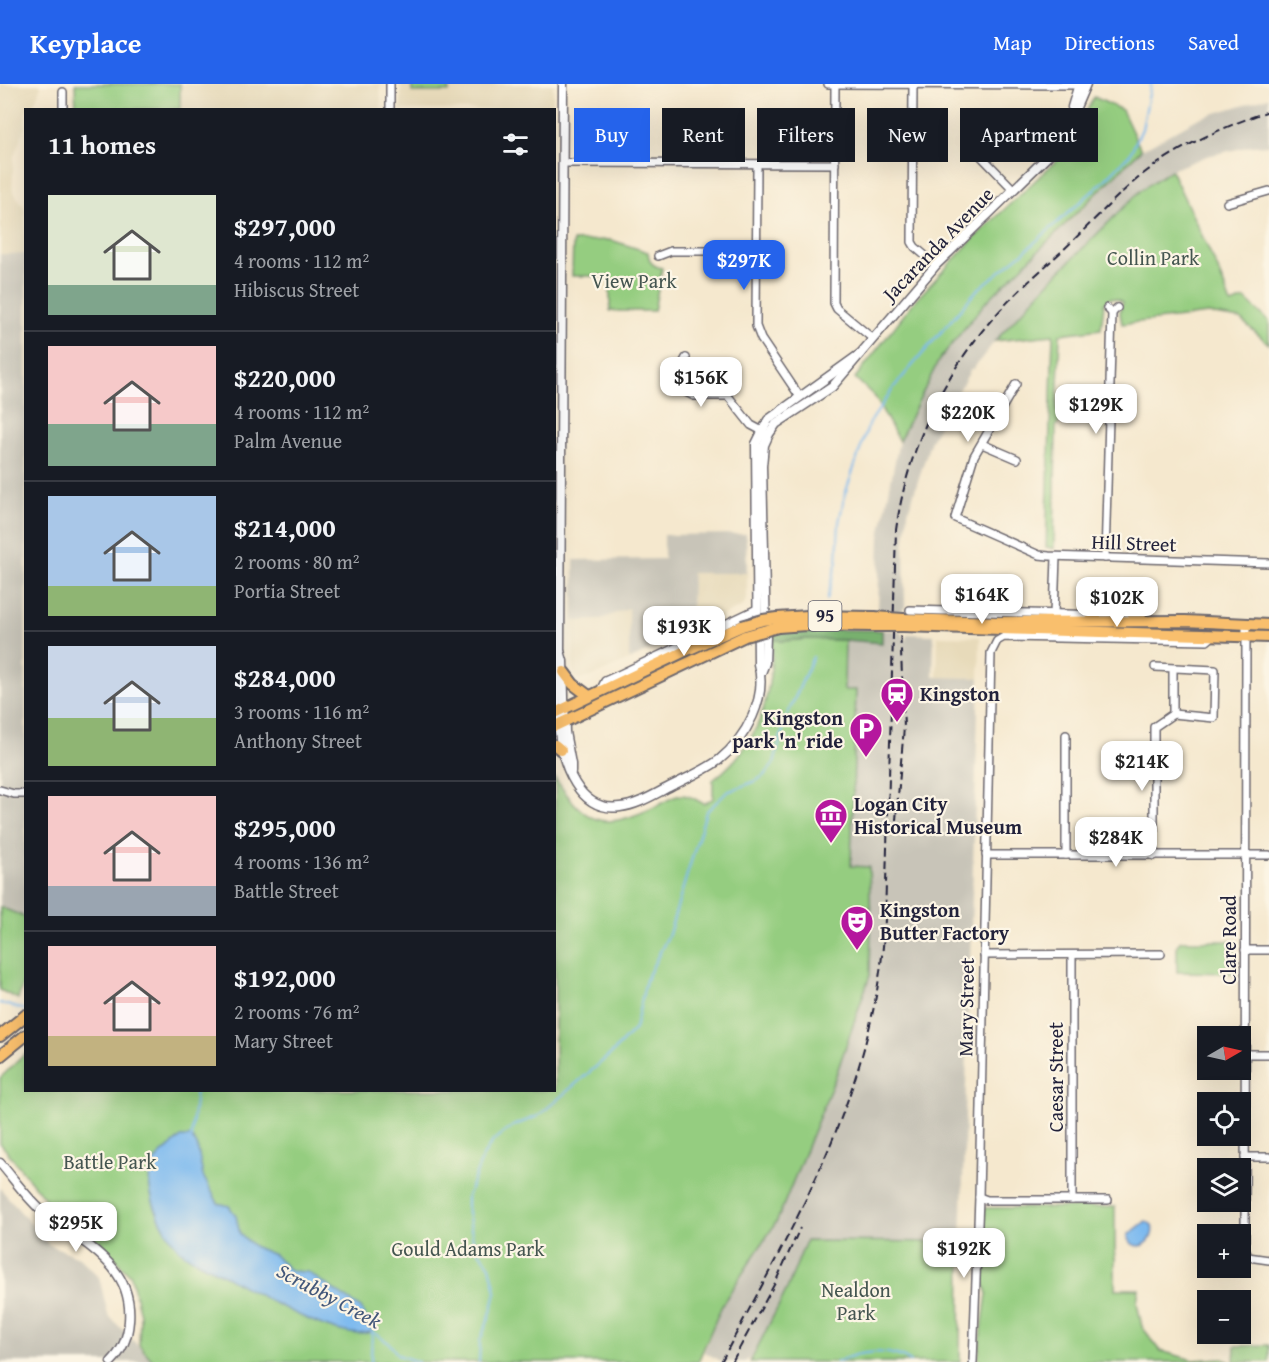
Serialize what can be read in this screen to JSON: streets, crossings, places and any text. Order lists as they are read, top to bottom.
{
  "streets": {
    "main road": ["95"],
    "street": [
      "Jacaranda Avenue",
      "Hill Street",
      "Clare Road",
      "Mary Street",
      "Caesar Street"
    ]
  },
  "crossings": [
    ["95", "Clare Road"],
    ["95", "Mary Street"]
  ],
  "water": ["Scrubby Creek"],
  "parks": [
    "Collin Park",
    "View Park",
    "Battle Park",
    "Gould Adams Park",
    "Nealdon Park"
  ],
  "places": {
    "station": ["Kingston"],
    "parking": ["Kingston park 'n' ride"],
    "museum": ["Logan City Historical Museum"],
    "theatre": ["Kingston Butter Factory"]
  },
  "north": "right",
  "page": {
    "header": "Keyplace",
    "nav": ["Map", "Directions", "Saved"],
    "chip": [
      "Buy",
      "Rent",
      "Filters",
      "New",
      "Apartment"
    ],
    "heading": "11 homes",
    "list": [
      {
        "name": "$297,000",
        "note": "4 rooms · 112 m² · Hibiscus Street"
      },
      {
        "name": "$220,000",
        "note": "4 rooms · 112 m² · Palm Avenue"
      },
      {
        "name": "$214,000",
        "note": "2 rooms · 80 m² · Portia Street"
      },
      {
        "name": "$284,000",
        "note": "3 rooms · 116 m² · Anthony Street"
      },
      {
        "name": "$295,000",
        "note": "4 rooms · 136 m² · Battle Street"
      },
      {
        "name": "$192,000",
        "note": "2 rooms · 76 m² · Mary Street"
      }
    ],
    "price": [
      "$297K",
      "$156K",
      "$129K",
      "$220K",
      "$164K",
      "$102K",
      "$193K",
      "$214K",
      "$284K",
      "$295K",
      "$192K"
    ],
    "map_buttons": ["+", "−"]
  }
}
